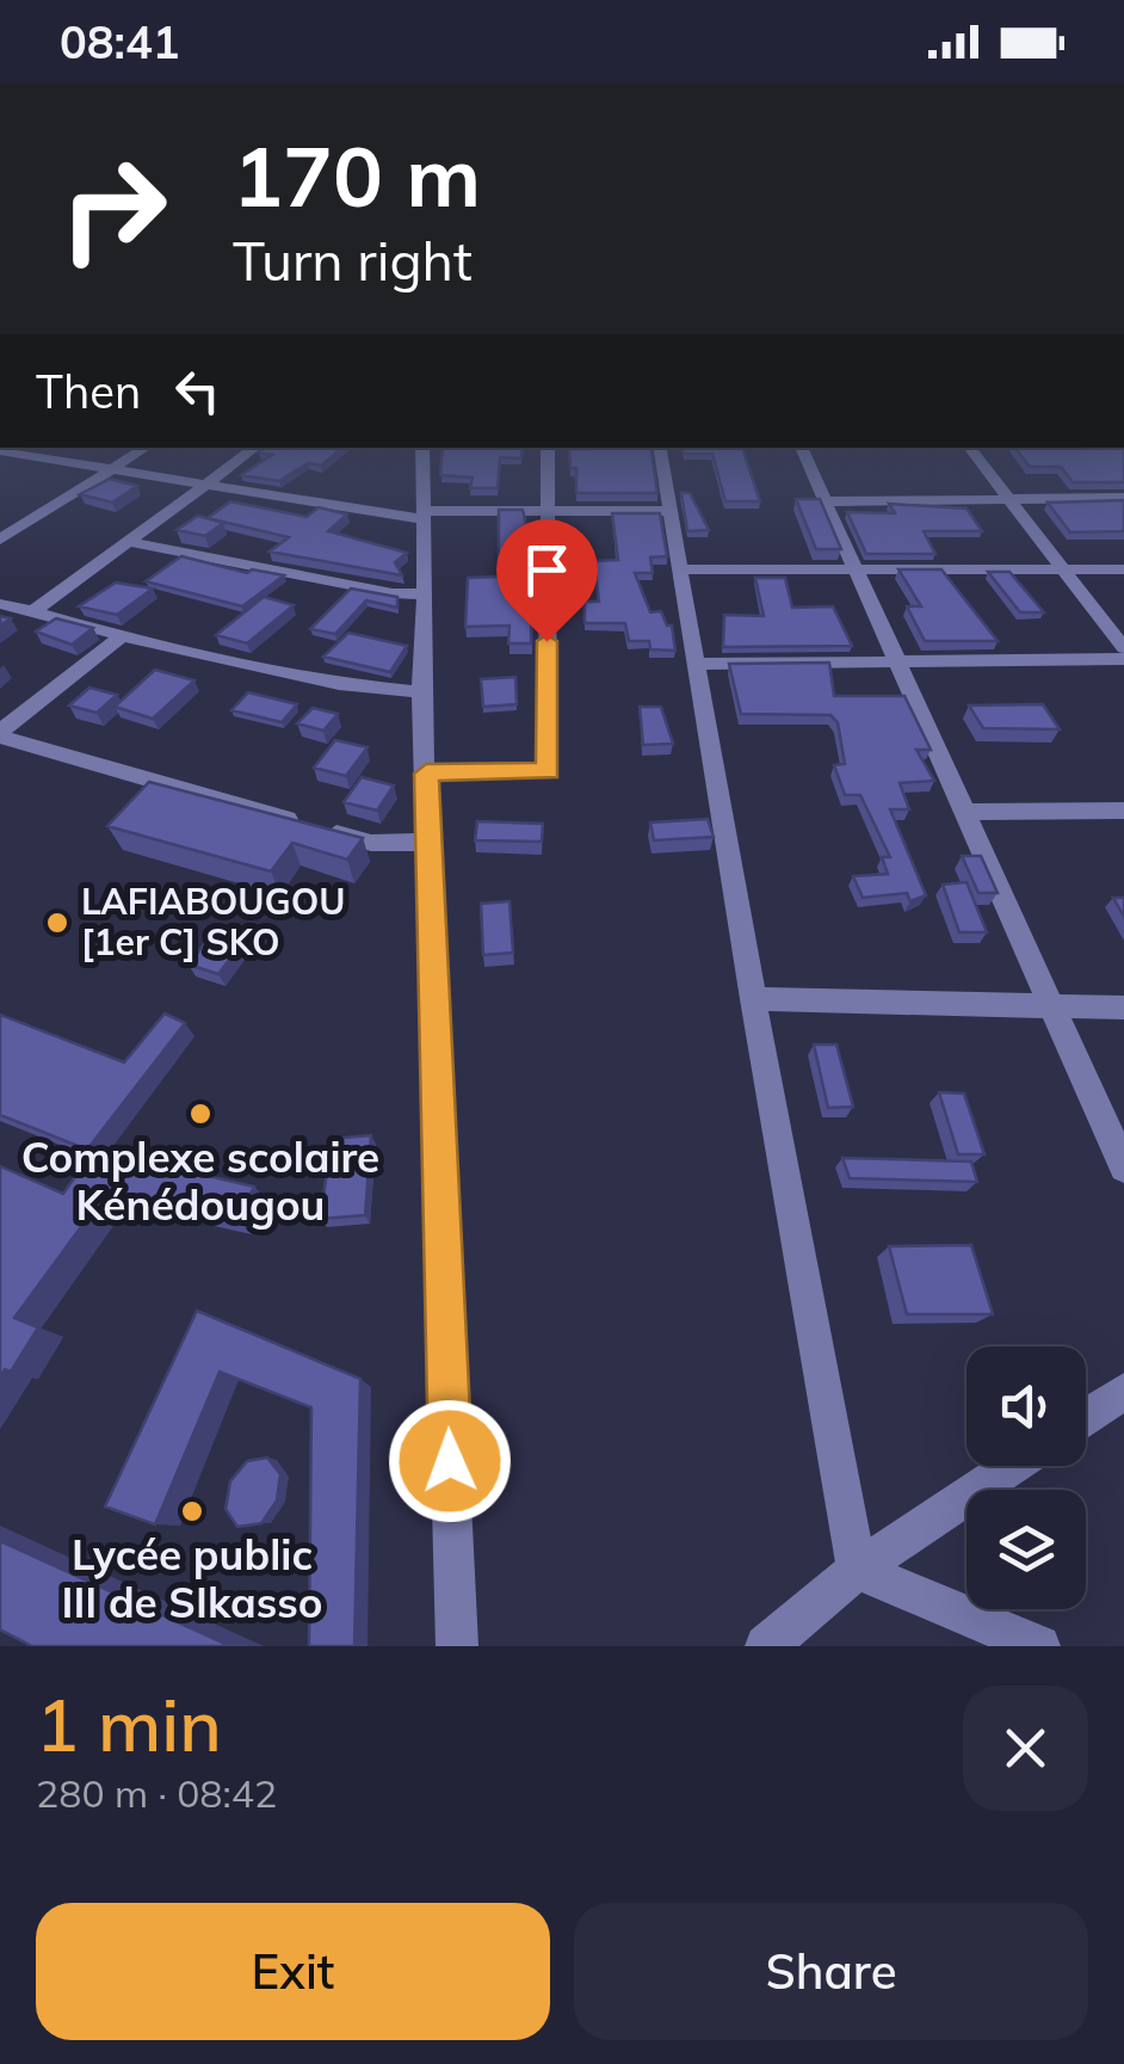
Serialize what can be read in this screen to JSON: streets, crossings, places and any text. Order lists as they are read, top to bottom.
{
  "places": ["LAFIABOUGOU [1er C] SKO", "Complexe scolaire Kénédougou", "Lycée public III de SIkasso"],
  "page": {
    "status": "08:41",
    "turn": ["170 m", "Turn right"],
    "then": "Then",
    "heading": ["1 min", "280 m · 08:42"],
    "buttons": ["Exit", "Share"]
  }
}
